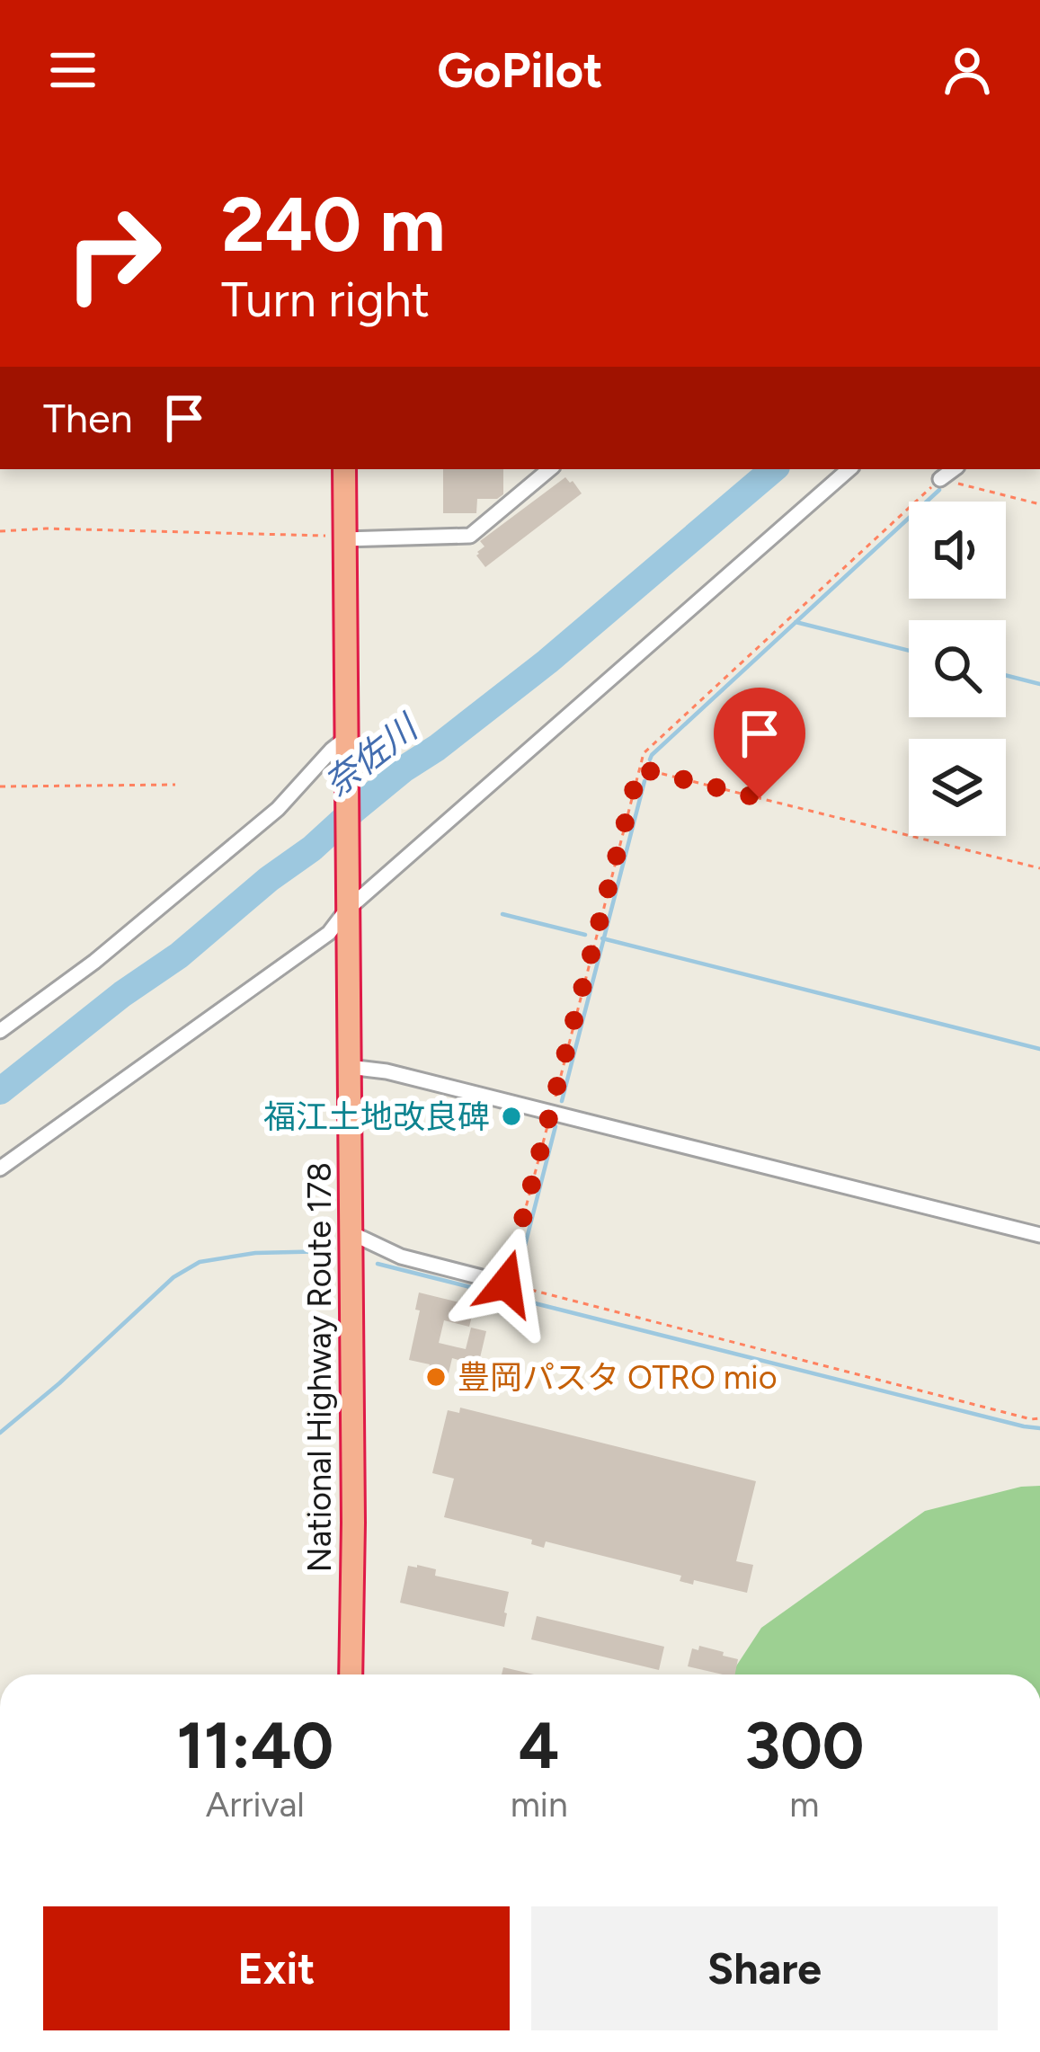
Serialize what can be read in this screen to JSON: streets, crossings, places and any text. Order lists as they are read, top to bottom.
{
  "streets": {
    "highway": ["National Highway Route 178"]
  },
  "water": ["奈佐川"],
  "places": ["福江土地改良碑", "豊岡パスタ OTRO mio"],
  "page": {
    "header": "GoPilot",
    "turn": ["240 m", "Turn right"],
    "then": "Then",
    "eta": [
      "11:40",
      "Arrival",
      "4",
      "min",
      "300",
      "m"
    ],
    "buttons": ["Exit", "Share"]
  }
}
